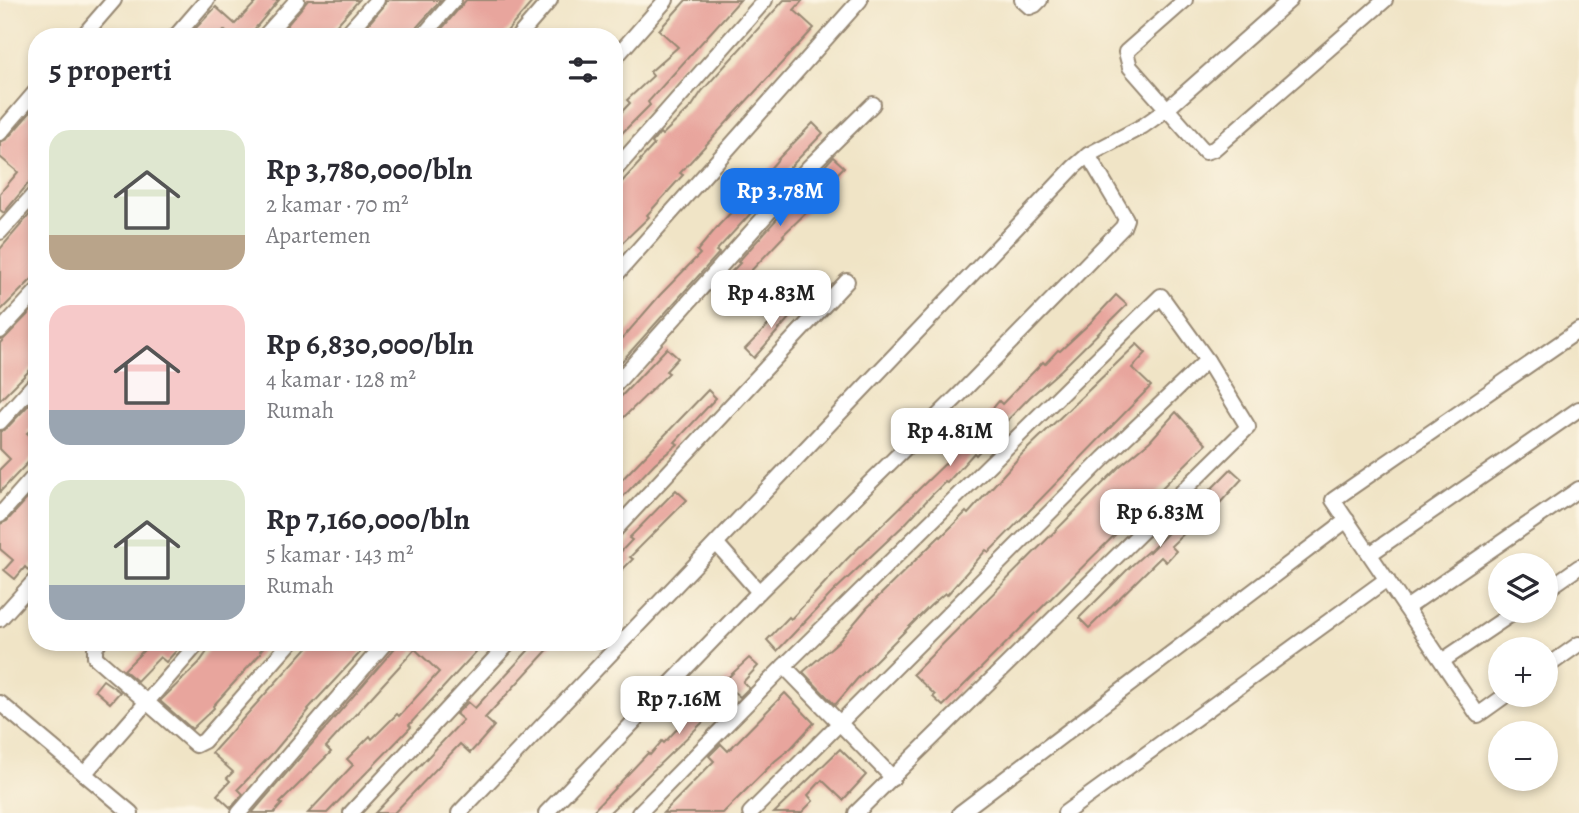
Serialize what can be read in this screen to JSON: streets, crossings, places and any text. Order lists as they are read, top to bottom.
{
  "page": {
    "heading": "5 properti",
    "list": [
      {
        "name": "Rp 3,780,000/bln",
        "note": "2 kamar · 70 m² · Apartemen"
      },
      {
        "name": "Rp 6,830,000/bln",
        "note": "4 kamar · 128 m² · Rumah"
      },
      {
        "name": "Rp 7,160,000/bln",
        "note": "5 kamar · 143 m² · Rumah"
      }
    ],
    "price": [
      "Rp 3.78M",
      "Rp 4.83M",
      "Rp 4.81M",
      "Rp 6.83M",
      "Rp 7.16M"
    ],
    "map_buttons": ["+", "−"]
  }
}
